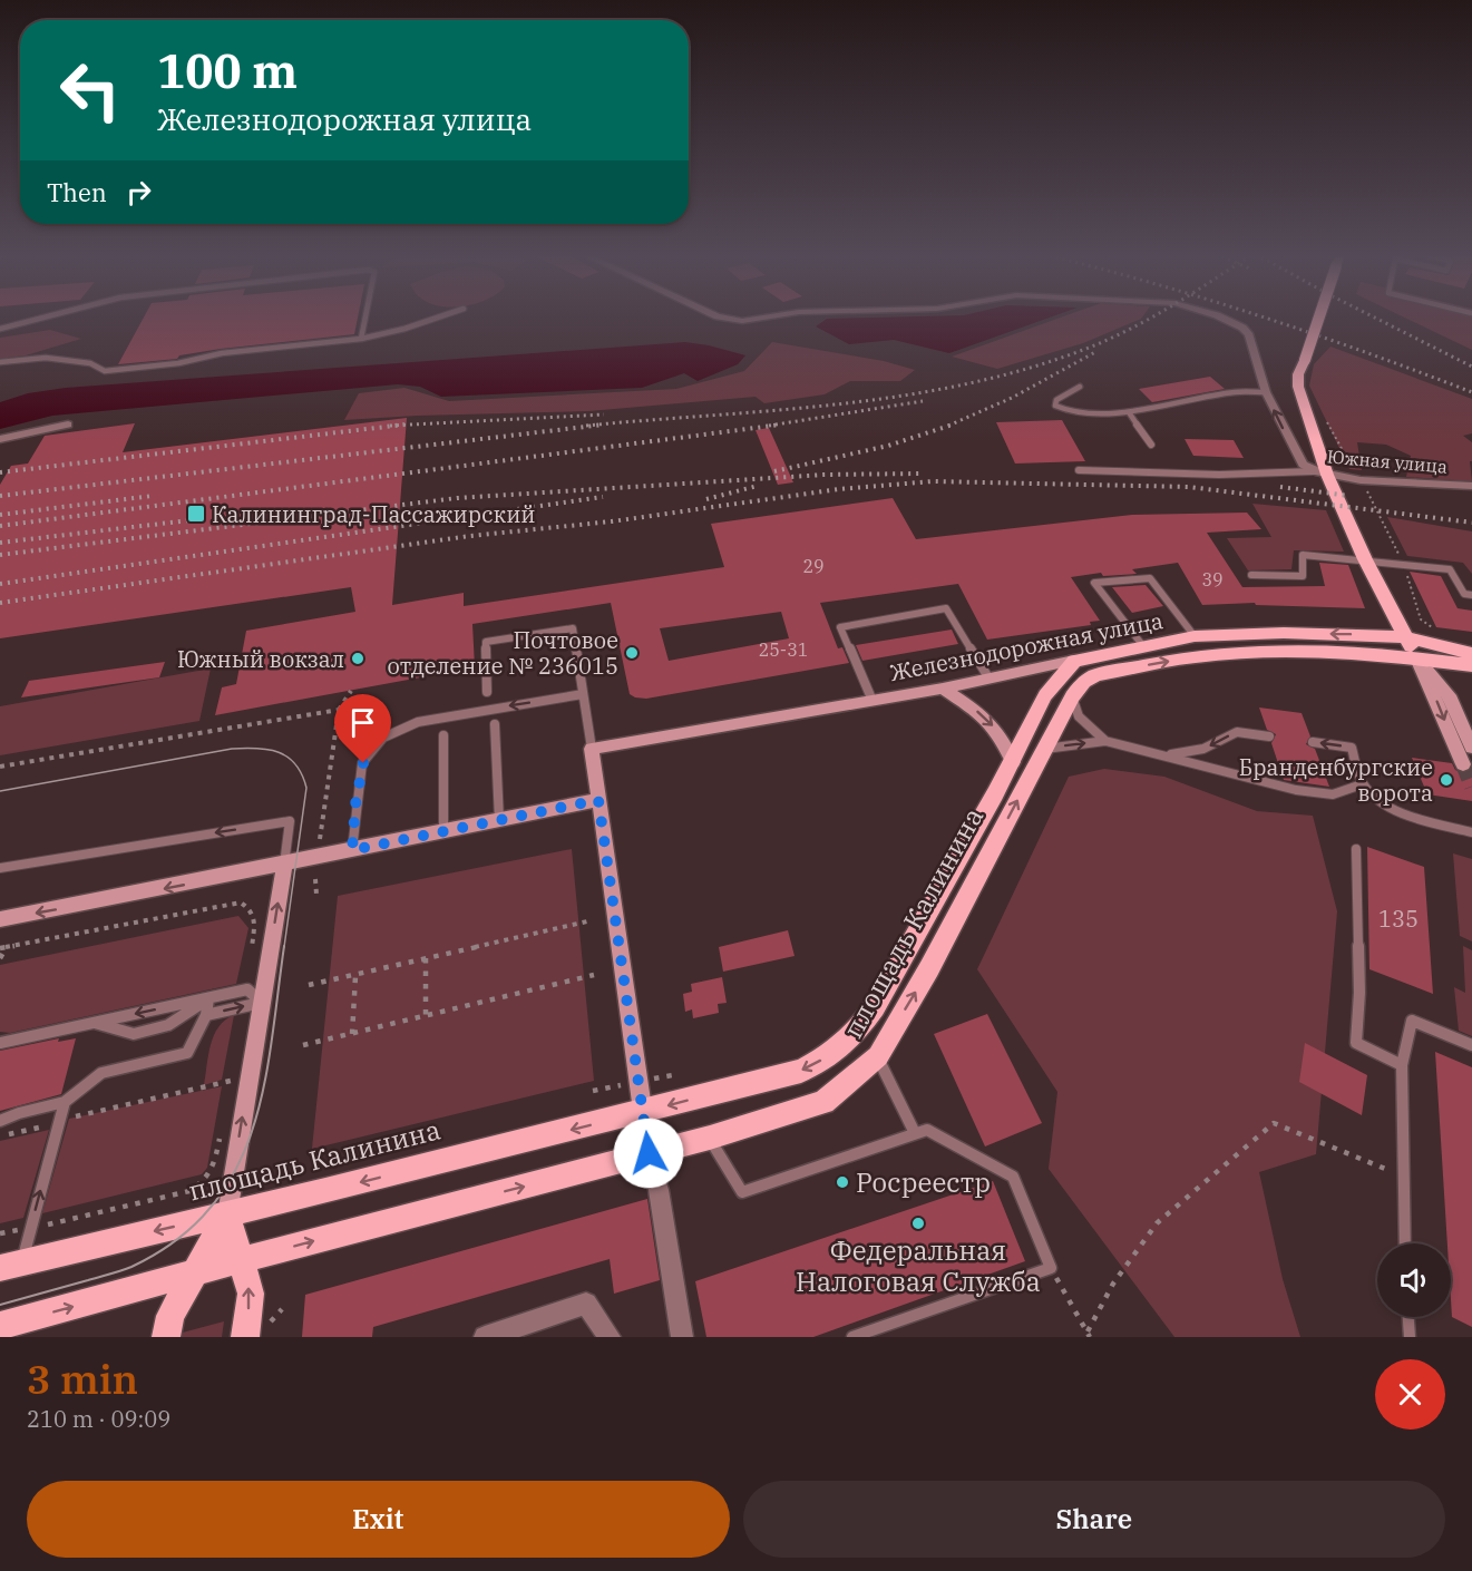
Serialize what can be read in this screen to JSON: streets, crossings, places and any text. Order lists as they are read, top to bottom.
{
  "streets": {
    "main road": ["Железнодорожная улица", "площадь Калинина"],
    "street": ["Южная улица"]
  },
  "crossings": [
    ["Железнодорожная улица", "площадь Калинина"]
  ],
  "places": {
    "transit": ["Калининград-Пассажирский"],
    "other": [
      "Почтовое отделение № 236015",
      "Южный вокзал",
      "Бранденбургские ворота",
      "Росреестр",
      "Федеральная Налоговая Служба"
    ]
  },
  "house_numbers": [
    "29",
    "39",
    "25-31",
    "135"
  ],
  "page": {
    "turn": ["100 m", "Железнодорожная улица"],
    "then": "Then",
    "heading": ["3 min", "210 m · 09:09"],
    "buttons": ["Exit", "Share"]
  }
}
